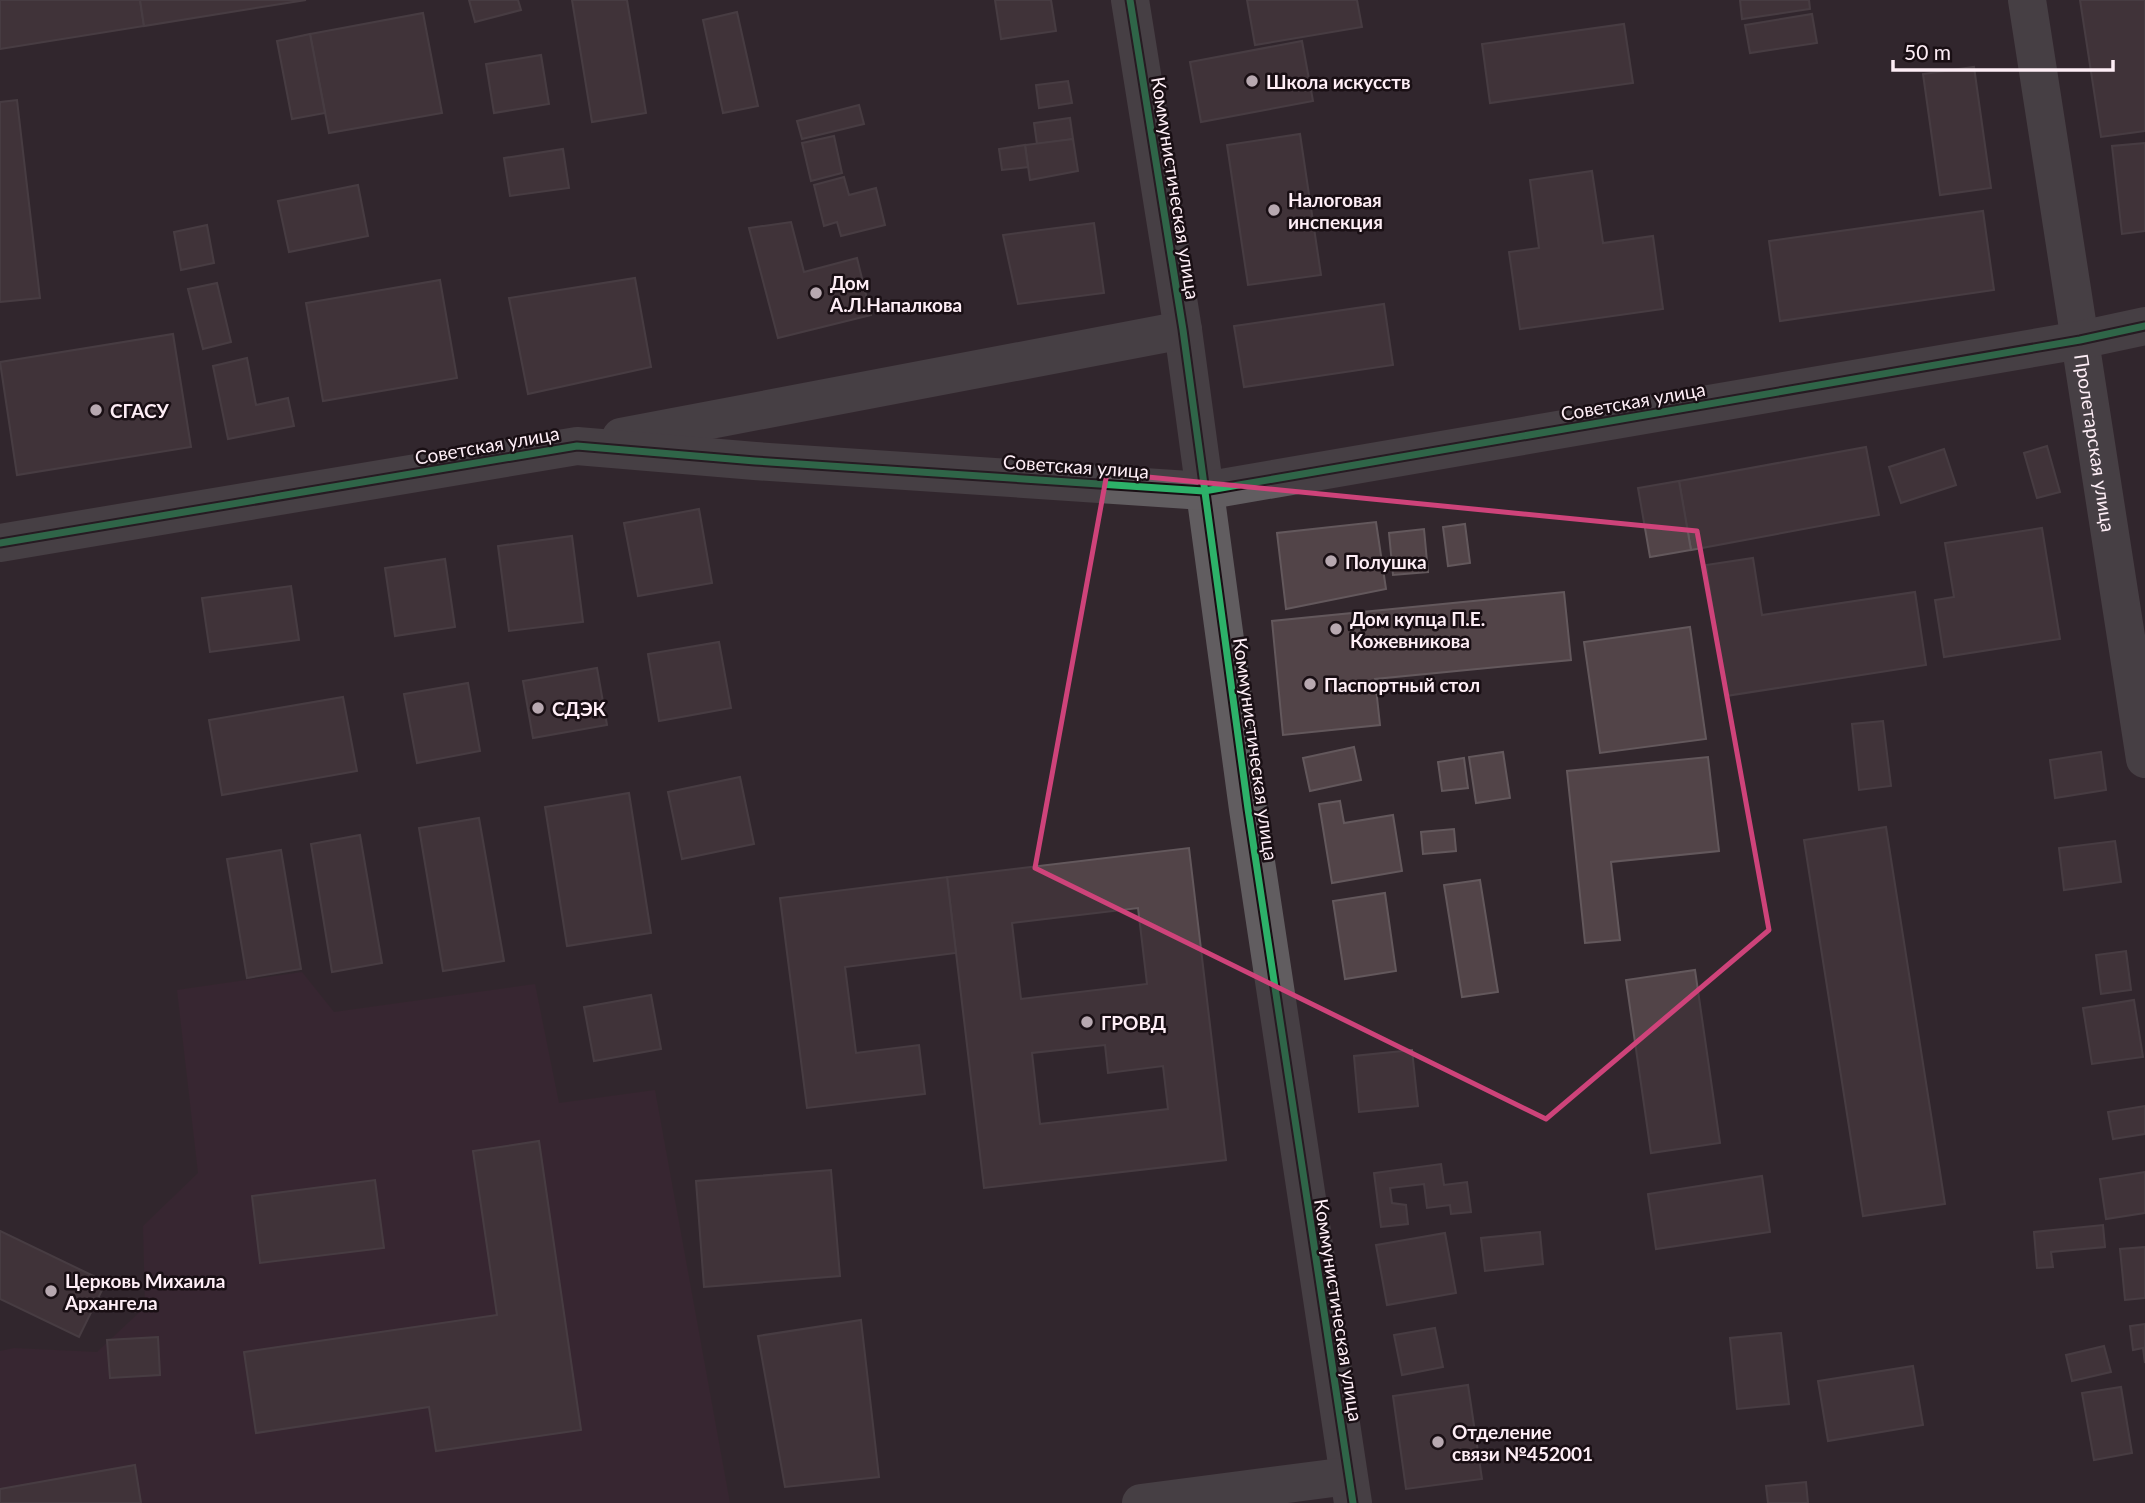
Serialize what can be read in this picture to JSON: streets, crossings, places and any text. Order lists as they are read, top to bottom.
{
  "streets": {
    "street": ["Коммунистическая улица", "Советская улица", "Пролетарская улица"]
  },
  "crossings": [
    ["Коммунистическая улица", "Советская улица"],
    ["Советская улица", "Пролетарская улица"]
  ],
  "places": [
    "Школа искусств",
    "Налоговая инспекция",
    "Дом А.Л.Напалкова",
    "СГАСУ",
    "Полушка",
    "Дом купца П.Е. Кожевникова",
    "Паспортный стол",
    "СДЭК",
    "ГРОВД",
    "Церковь Михаила Архангела",
    "Отделение связи №452001"
  ],
  "scale_bar": "50 m"
}
